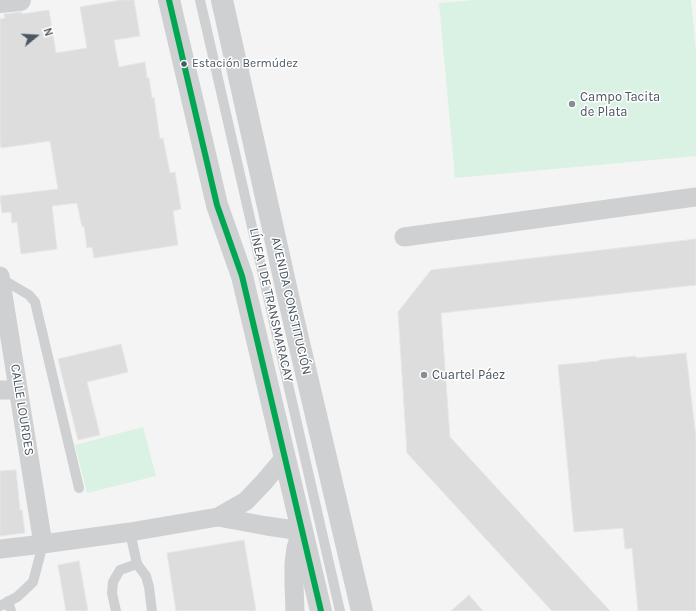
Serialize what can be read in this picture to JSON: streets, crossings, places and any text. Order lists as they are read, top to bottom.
{
  "streets": {
    "street": ["AVENIDA CONSTITUCIÓN", "CALLE LOURDES"],
    "lane": ["LÍNEA 1 DE TRANSMARACAY"]
  },
  "places": ["Estación Bermúdez", "Campo Tacita de Plata", "Cuartel Páez"],
  "north": "right"
}
